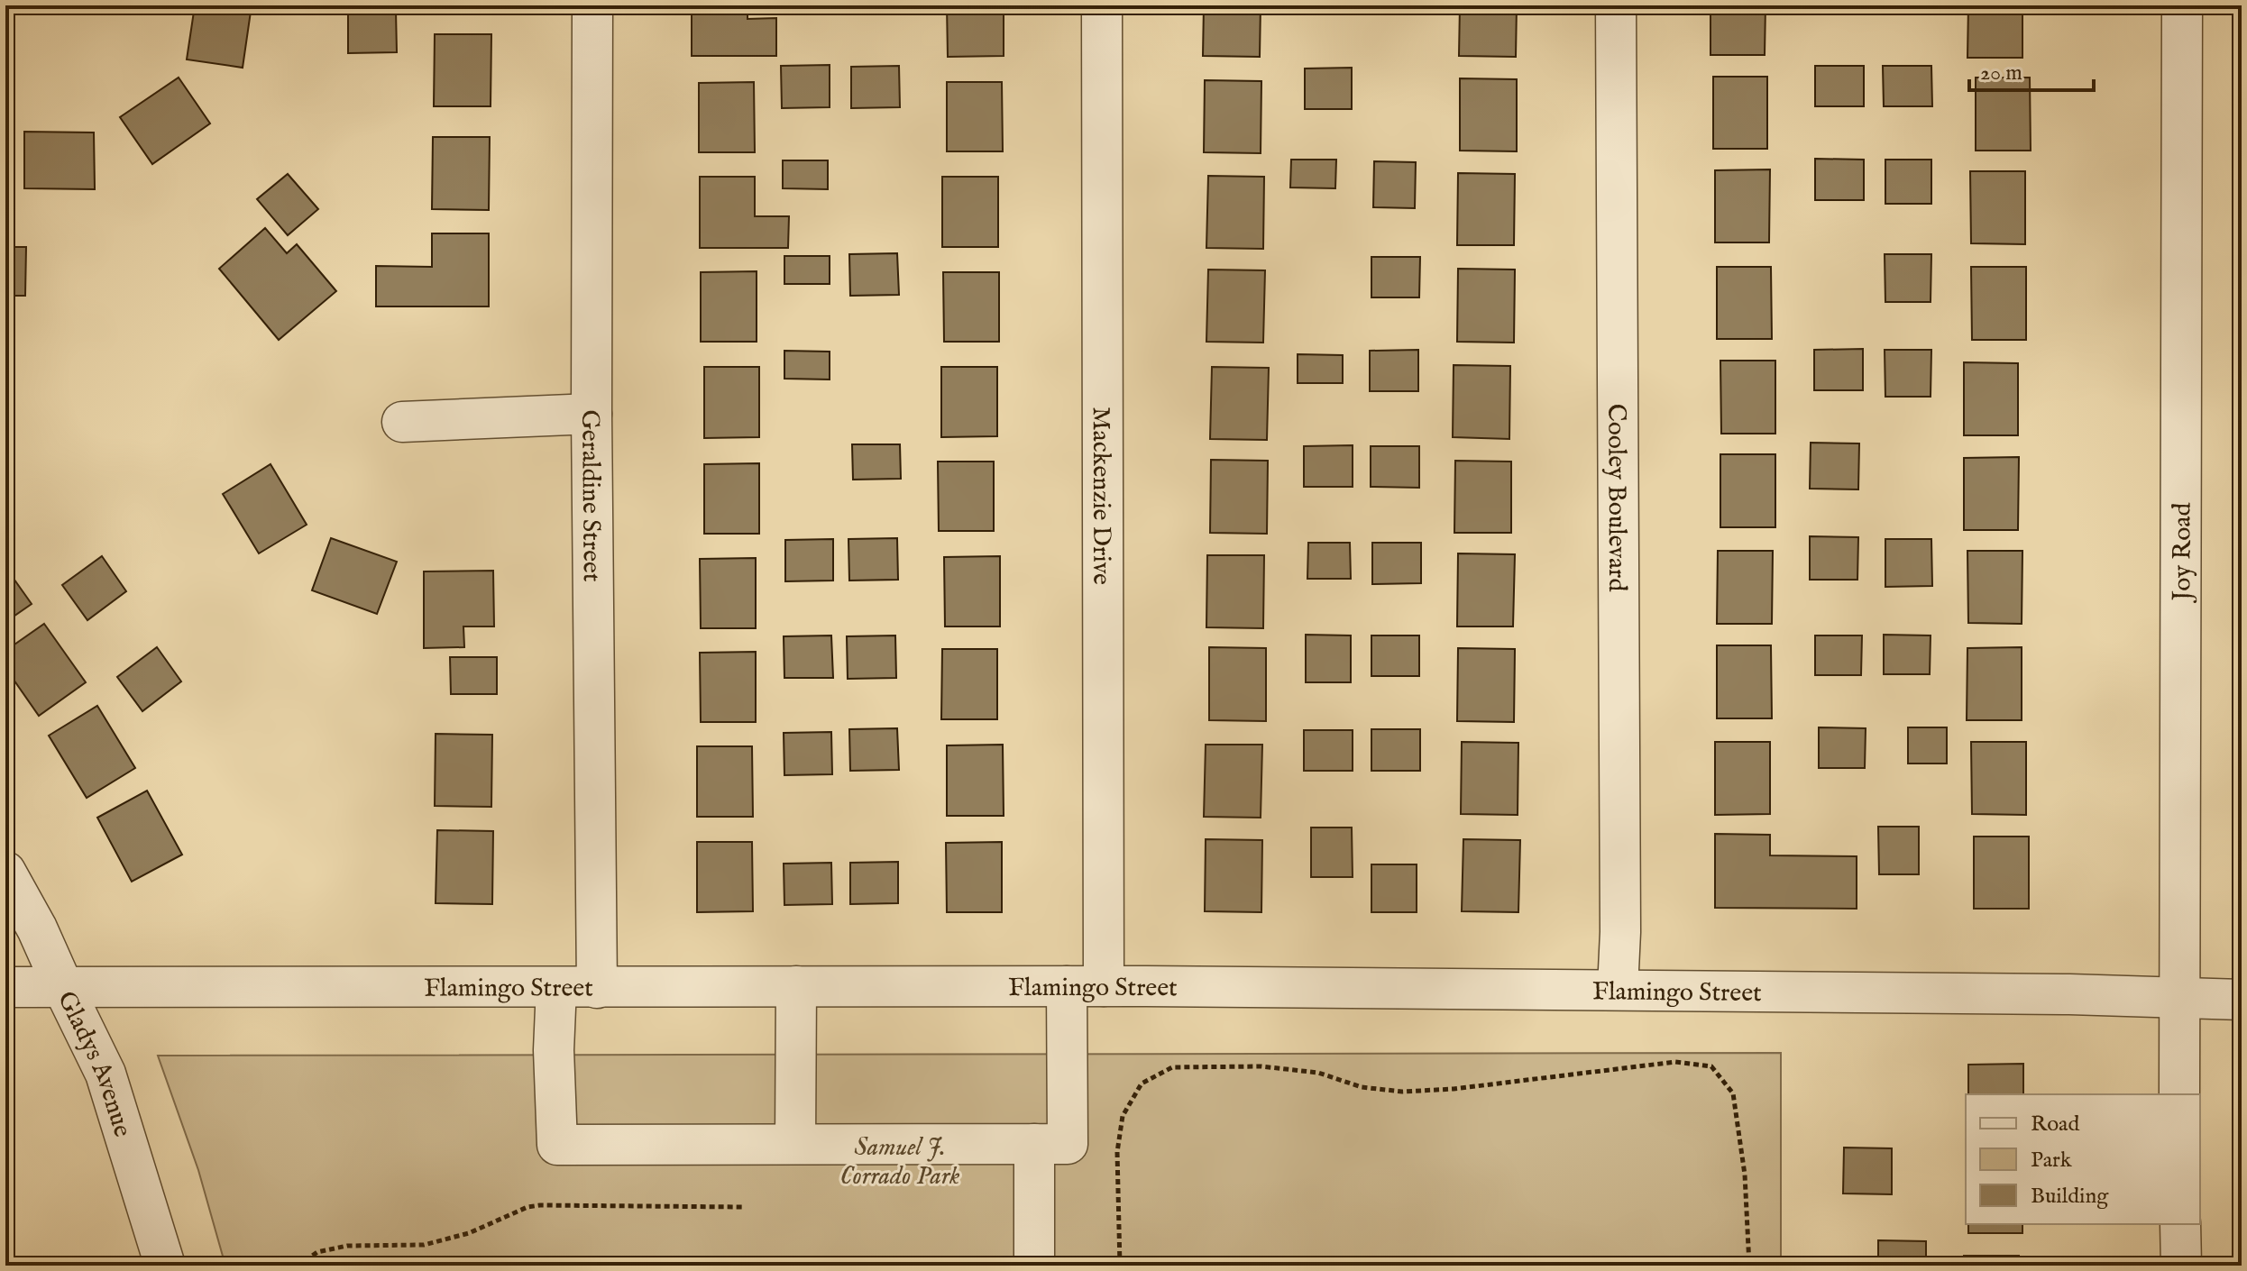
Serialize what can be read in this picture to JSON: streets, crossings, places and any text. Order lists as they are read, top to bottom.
{
  "streets": {
    "street": [
      "Mackenzie Drive",
      "Geraldine Street",
      "Cooley Boulevard",
      "Joy Road",
      "Flamingo Street",
      "Gladys Avenue"
    ]
  },
  "crossings": [
    ["Mackenzie Drive", "Flamingo Street"],
    ["Geraldine Street", "Flamingo Street"],
    ["Cooley Boulevard", "Flamingo Street"],
    ["Joy Road", "Flamingo Street"],
    ["Flamingo Street", "Gladys Avenue"]
  ],
  "parks": ["Samuel J. Corrado Park"],
  "legend": ["Road", "Park", "Building"],
  "scale_bar": "20 m"
}
